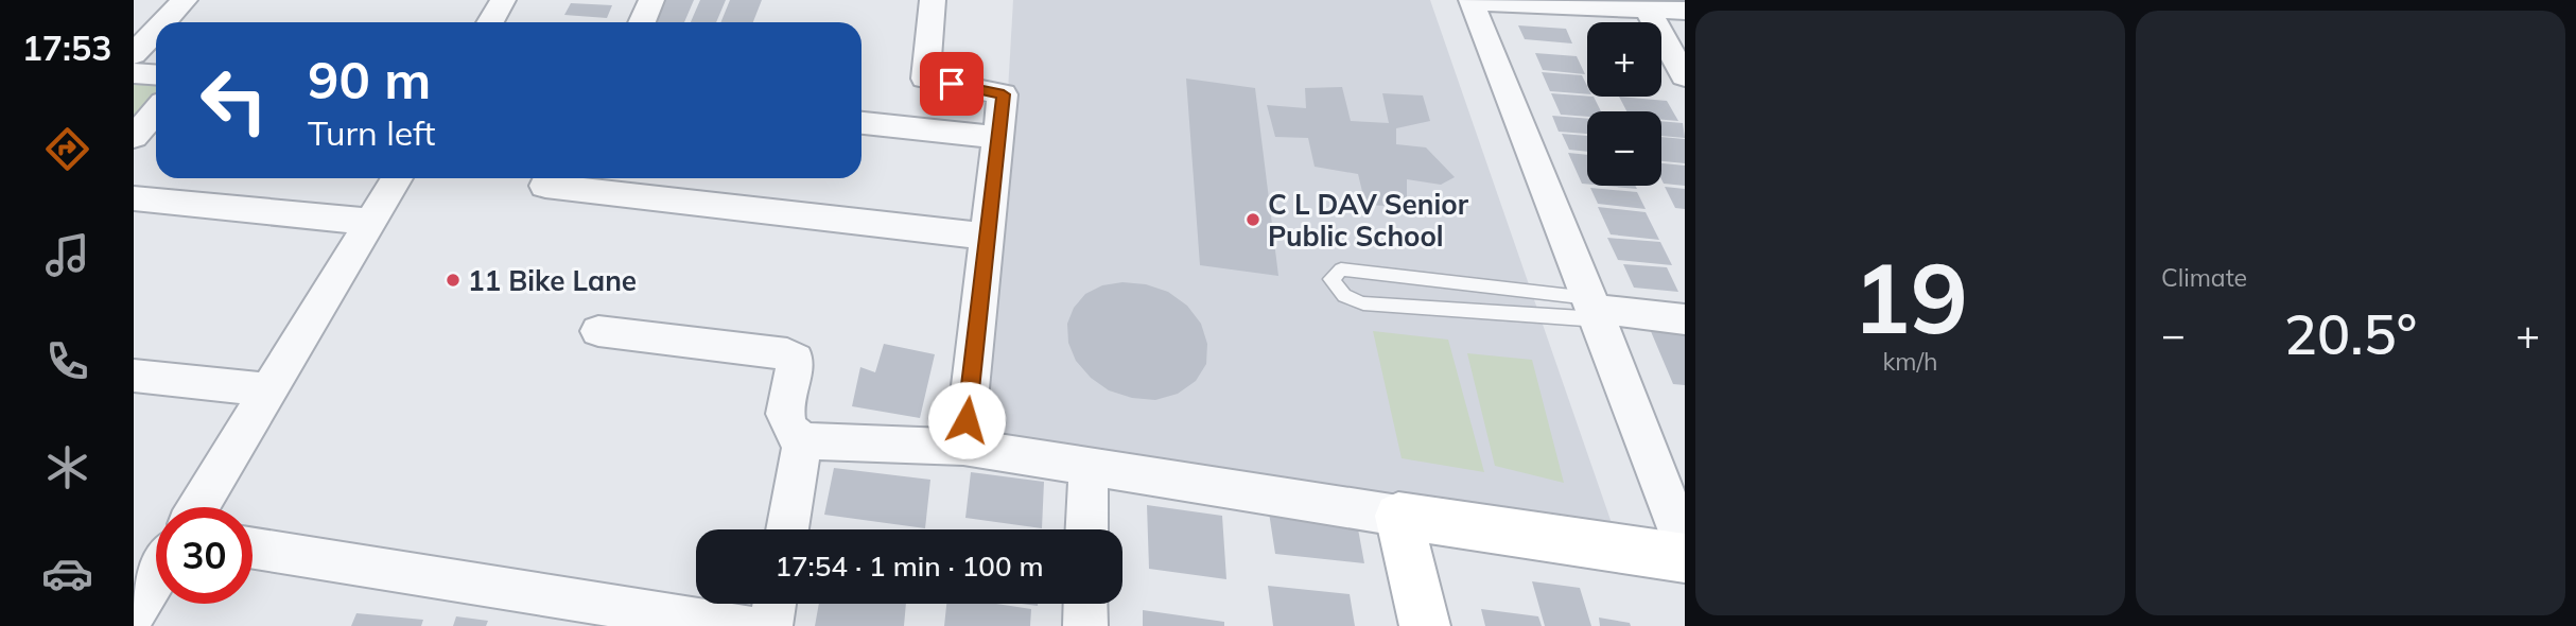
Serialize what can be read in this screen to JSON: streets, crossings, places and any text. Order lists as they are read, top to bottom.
{
  "places": ["C L DAV Senior Public School", "11 Bike Lane"],
  "page": {
    "tabs": "17:53",
    "tile": [
      ["19", "km/h"],
      "Climate"
    ],
    "map_buttons": ["+", "−"],
    "turn": ["90 m", "Turn left"],
    "heat": ["−", "20.5°", "+"],
    "limit": "30",
    "trip": "17:54 · 1 min · 100 m"
  }
}
